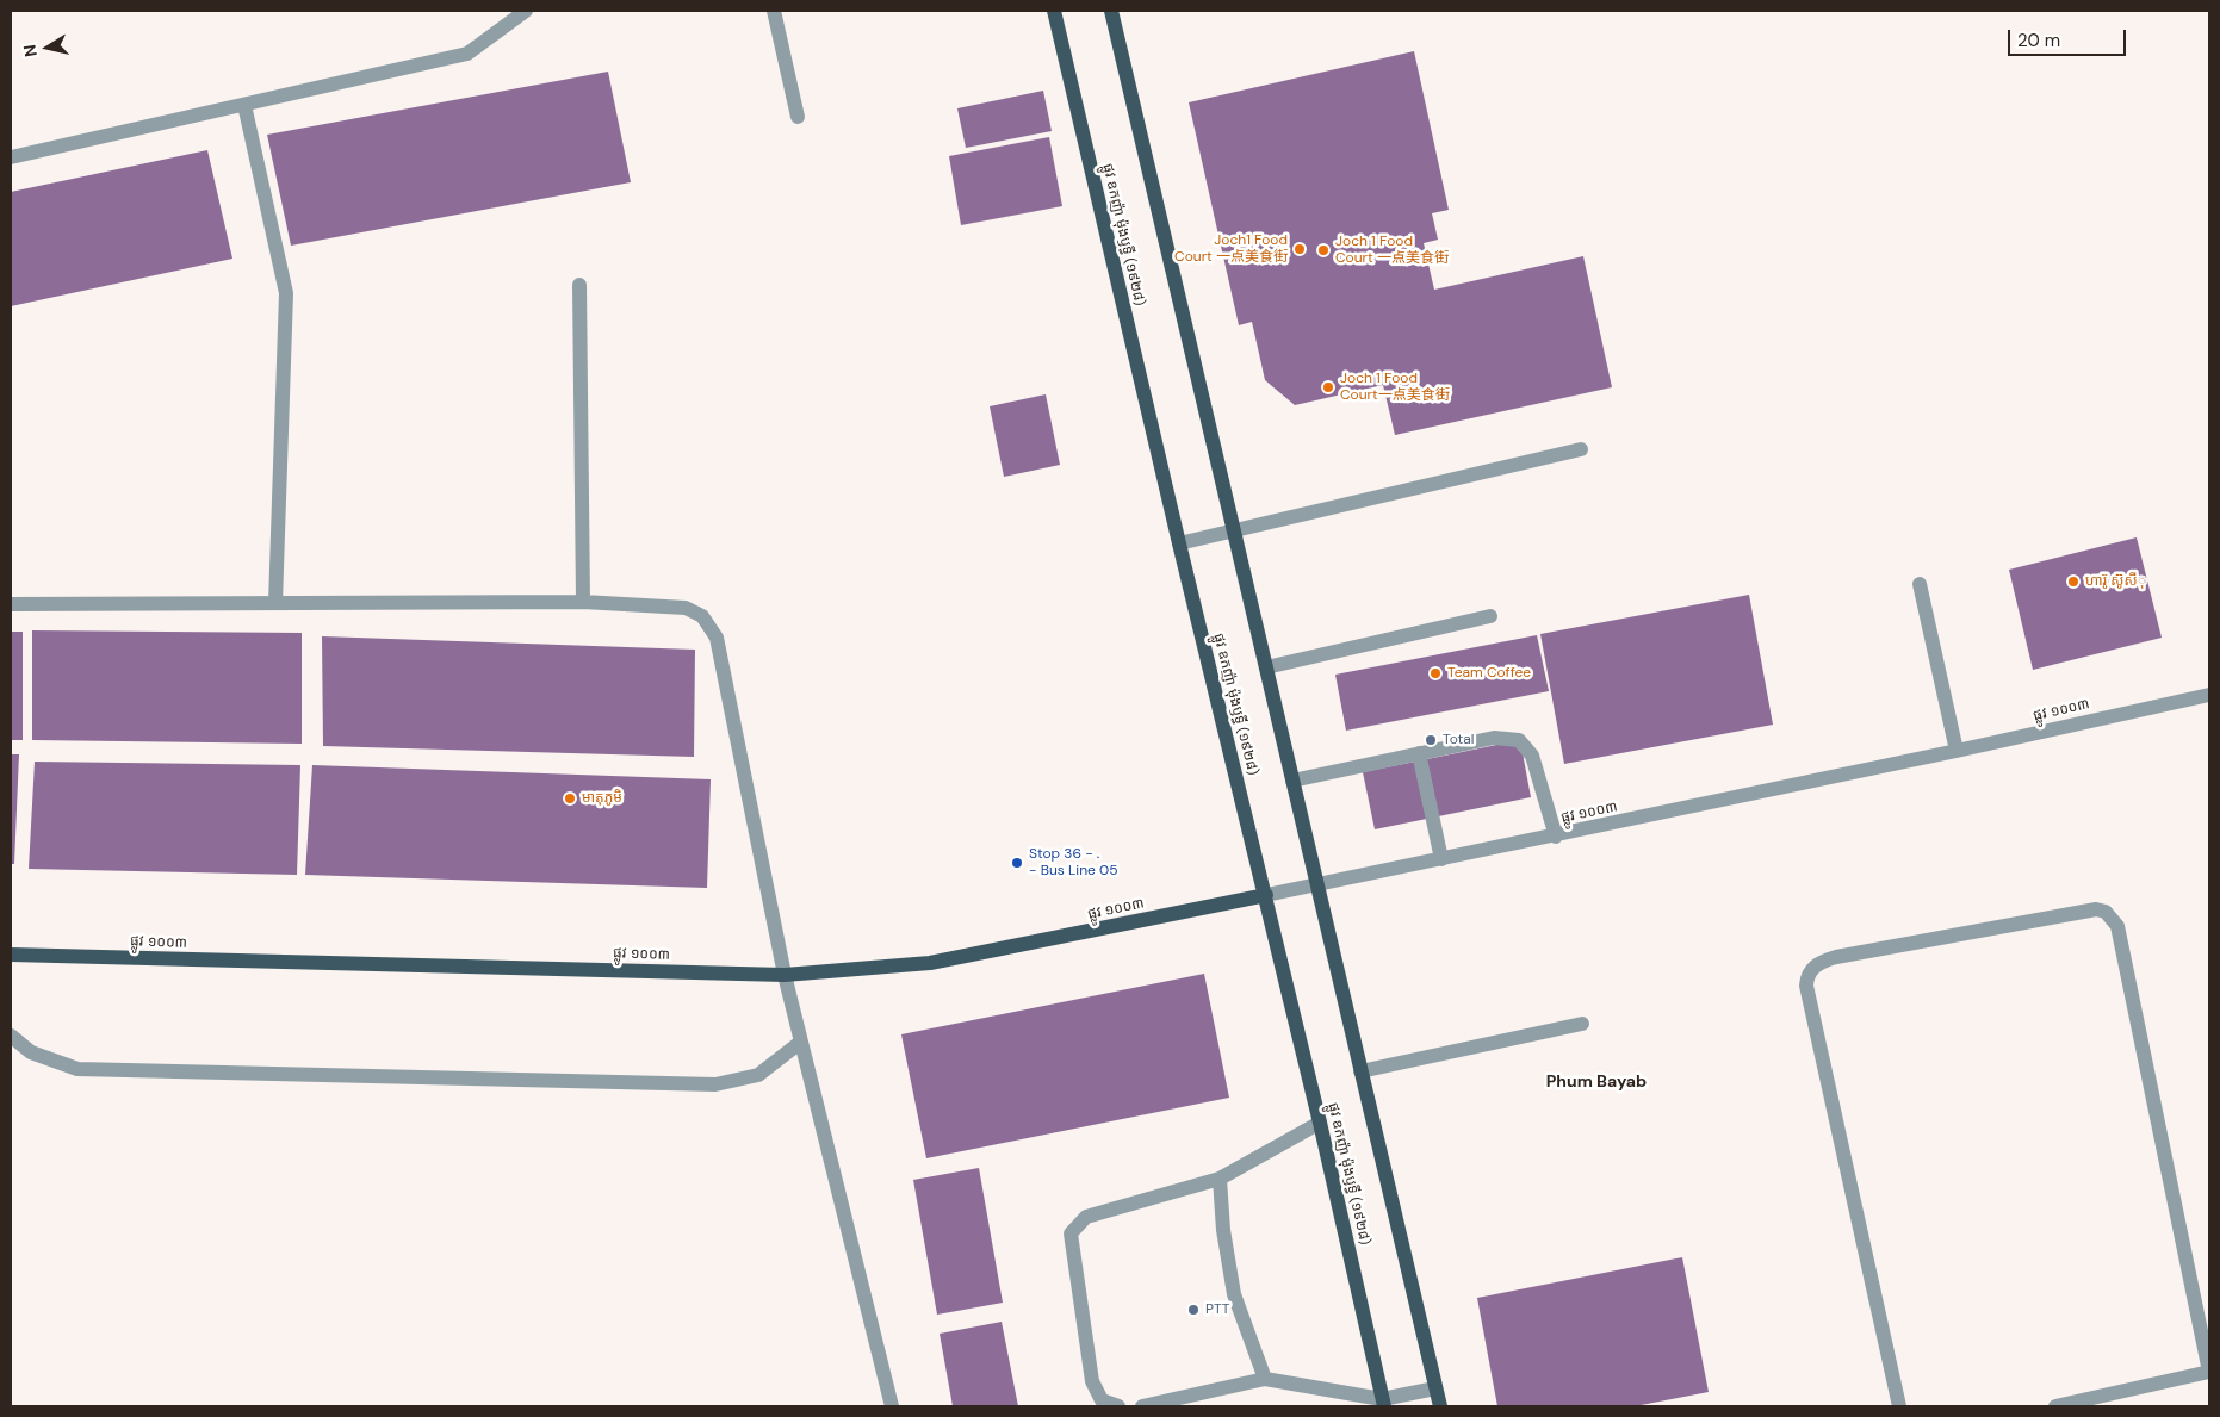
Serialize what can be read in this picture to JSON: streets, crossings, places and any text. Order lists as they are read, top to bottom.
{
  "streets": {
    "main road": ["ផ្លូវ ឧកញ៉ា ម៉ុងឫទ្ធី (១៩២៨)", "ផ្លូវ ១០០៣"]
  },
  "crossings": [
    ["ផ្លូវ ឧកញ៉ា ម៉ុងឫទ្ធី (១៩២៨)", "ផ្លូវ ១០០៣"]
  ],
  "districts": ["Phum Bayab"],
  "places": [
    "Joch1 Food Court 一点美食街",
    "Joch 1 Food Court 一点美食街",
    "Joch 1 Food Court一点美食街",
    "ហារ៊ូ ស៊ូសីុ",
    "Team Coffee",
    "Total",
    "មាតុភូមិ",
    "Stop 36 - . - Bus Line 05",
    "PTT"
  ],
  "scale_bar": "20 m",
  "north": "left"
}
